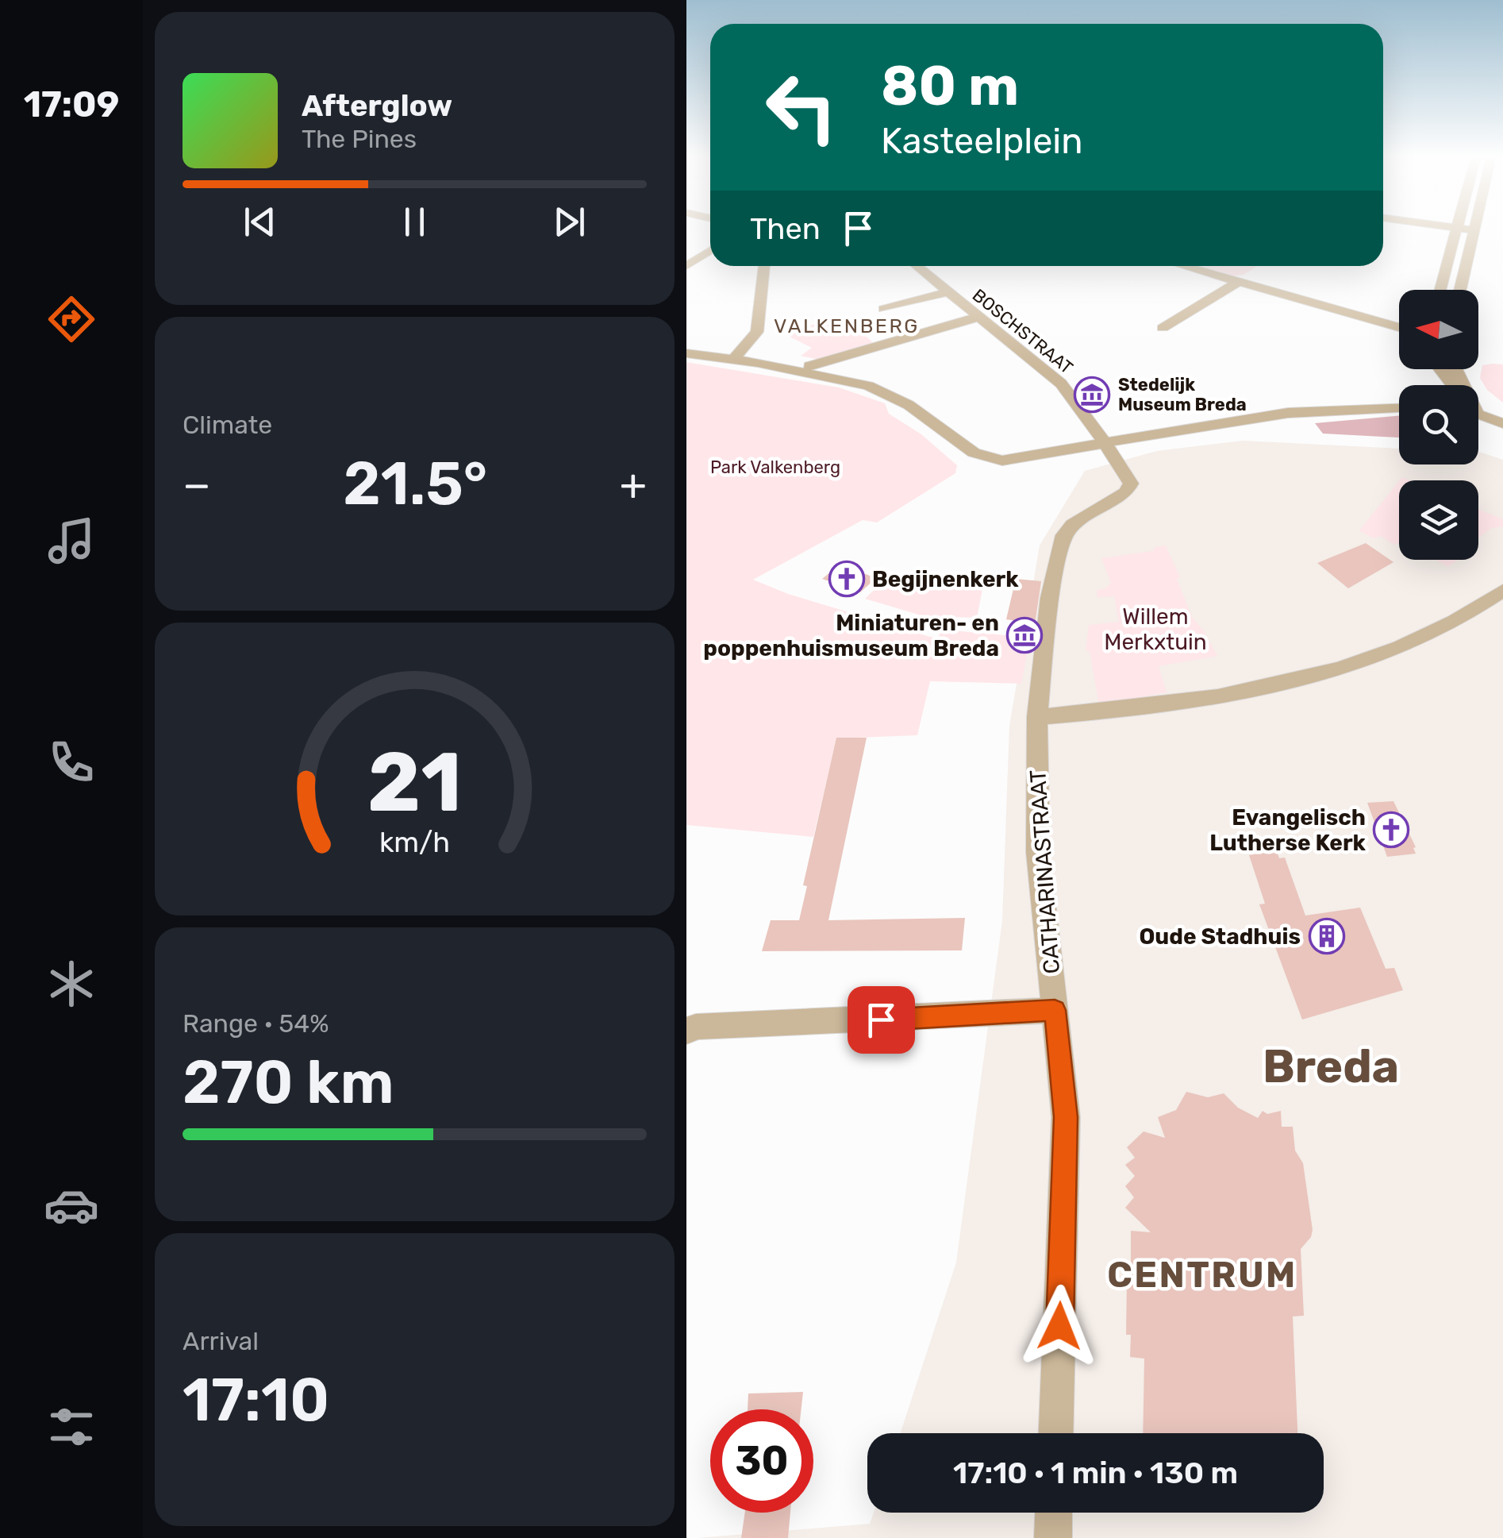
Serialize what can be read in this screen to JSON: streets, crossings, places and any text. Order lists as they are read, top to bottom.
{
  "streets": {
    "street": ["BOSCHSTRAAT", "CATHARINASTRAAT"]
  },
  "crossings": [
    ["BOSCHSTRAAT", "CATHARINASTRAAT"]
  ],
  "districts": ["VALKENBERG", "Breda", "CENTRUM"],
  "parks": ["Park Valkenberg", "Willem Merkxtuin"],
  "places": {
    "museum": ["Stedelijk Museum Breda", "Miniaturen- en poppenhuismuseum Breda"],
    "church": ["Begijnenkerk", "Evangelisch Lutherse Kerk"],
    "building": ["Oude Stadhuis"]
  },
  "north": "left",
  "page": {
    "tabs": "17:09",
    "turn": ["80 m", "Kasteelplein"],
    "song": ["Afterglow", "The Pines"],
    "then": "Then",
    "tile": [
      "Climate",
      ["Range · 54%", "270 km"],
      ["Arrival", "17:10"]
    ],
    "heat": ["−", "21.5°", "+"],
    "limit": "30",
    "trip": "17:10 · 1 min · 130 m",
    "gauge": ["21", "km/h"]
  }
}
